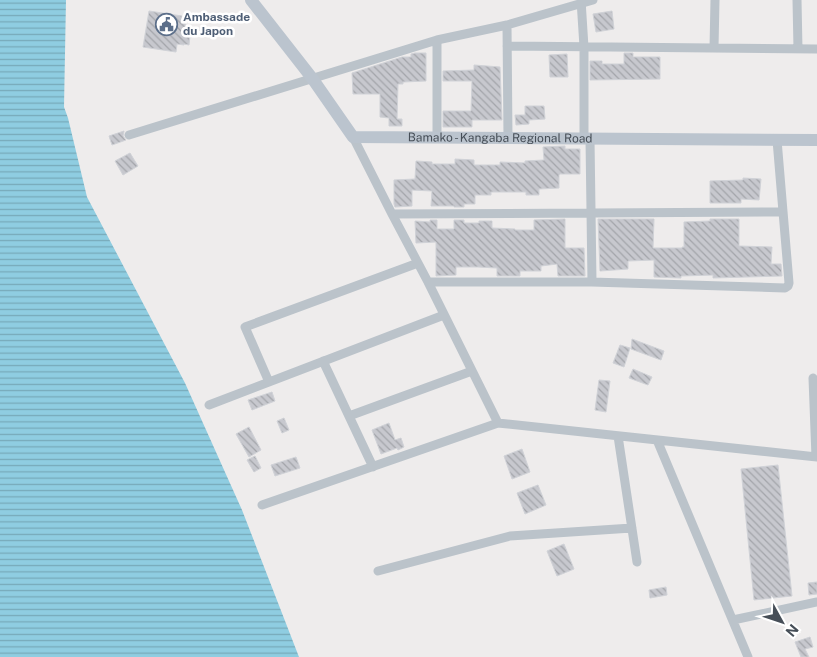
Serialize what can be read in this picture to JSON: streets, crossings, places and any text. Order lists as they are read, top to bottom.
{
  "streets": {
    "street": ["Bamako - Kangaba Regional Road"]
  },
  "places": {
    "public building": ["Ambassade du Japon"]
  },
  "north": "bottom right"
}
